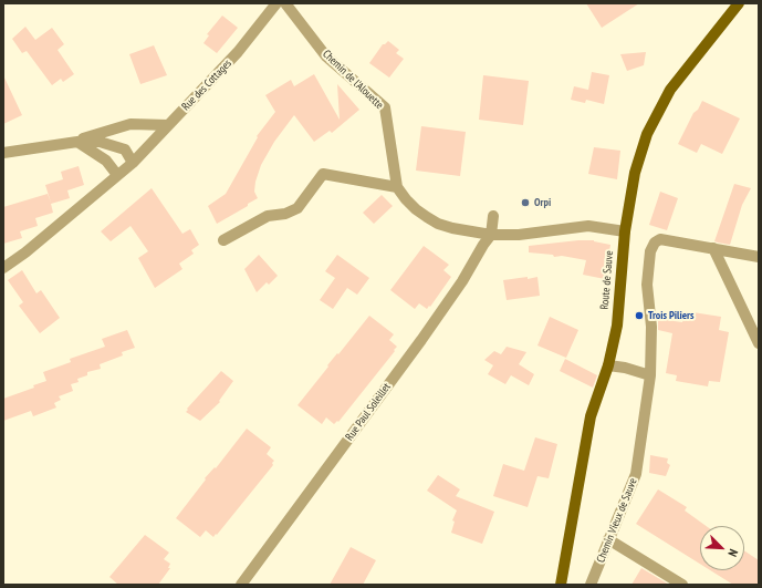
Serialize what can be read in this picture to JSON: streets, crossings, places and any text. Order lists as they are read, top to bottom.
{
  "streets": {
    "main road": ["Route de Sauve"],
    "street": [
      "Chemin de l'Alouette",
      "Rue des Cottages",
      "Rue Paul Soleillet",
      "Chemin Vieux de Sauve"
    ]
  },
  "places": ["Orpi", "Trois Piliers"],
  "north": "bottom right"
}
